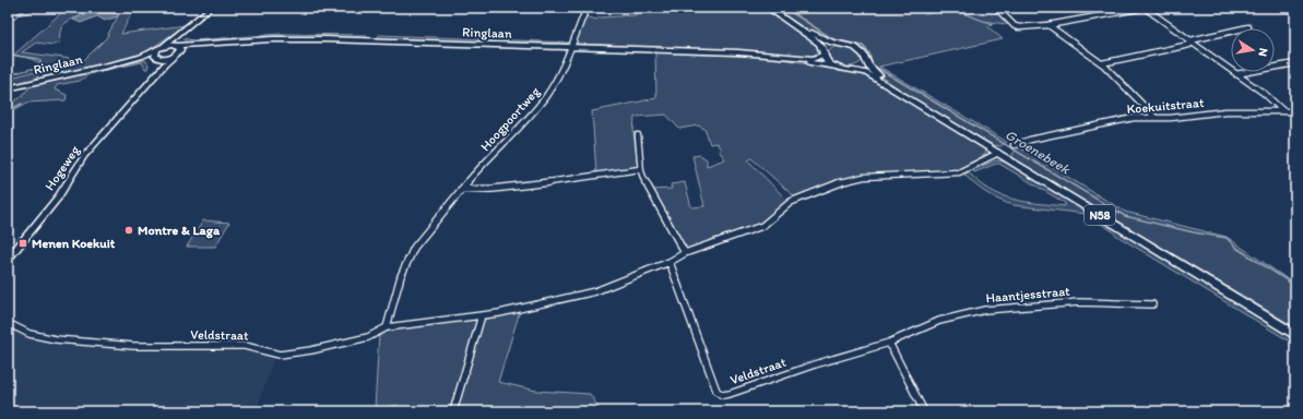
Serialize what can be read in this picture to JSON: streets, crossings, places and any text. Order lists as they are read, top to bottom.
{
  "streets": {
    "main road": ["Ringlaan", "N58"],
    "street": [
      "Koekuitstraat",
      "Hoogpoortweg",
      "Hogeweg",
      "Haantjesstraat",
      "Veldstraat"
    ]
  },
  "crossings": [
    ["Ringlaan", "Hoogpoortweg"],
    ["Ringlaan", "Hogeweg"],
    ["Ringlaan", "N58"],
    ["Hoogpoortweg", "Veldstraat"],
    ["N58", "Veldstraat"],
    ["Haantjesstraat", "Veldstraat"]
  ],
  "water": ["Groenebeek"],
  "places": {
    "other": ["Montre & Laga"],
    "transit": ["Menen Koekuit"]
  },
  "north": "right"
}
